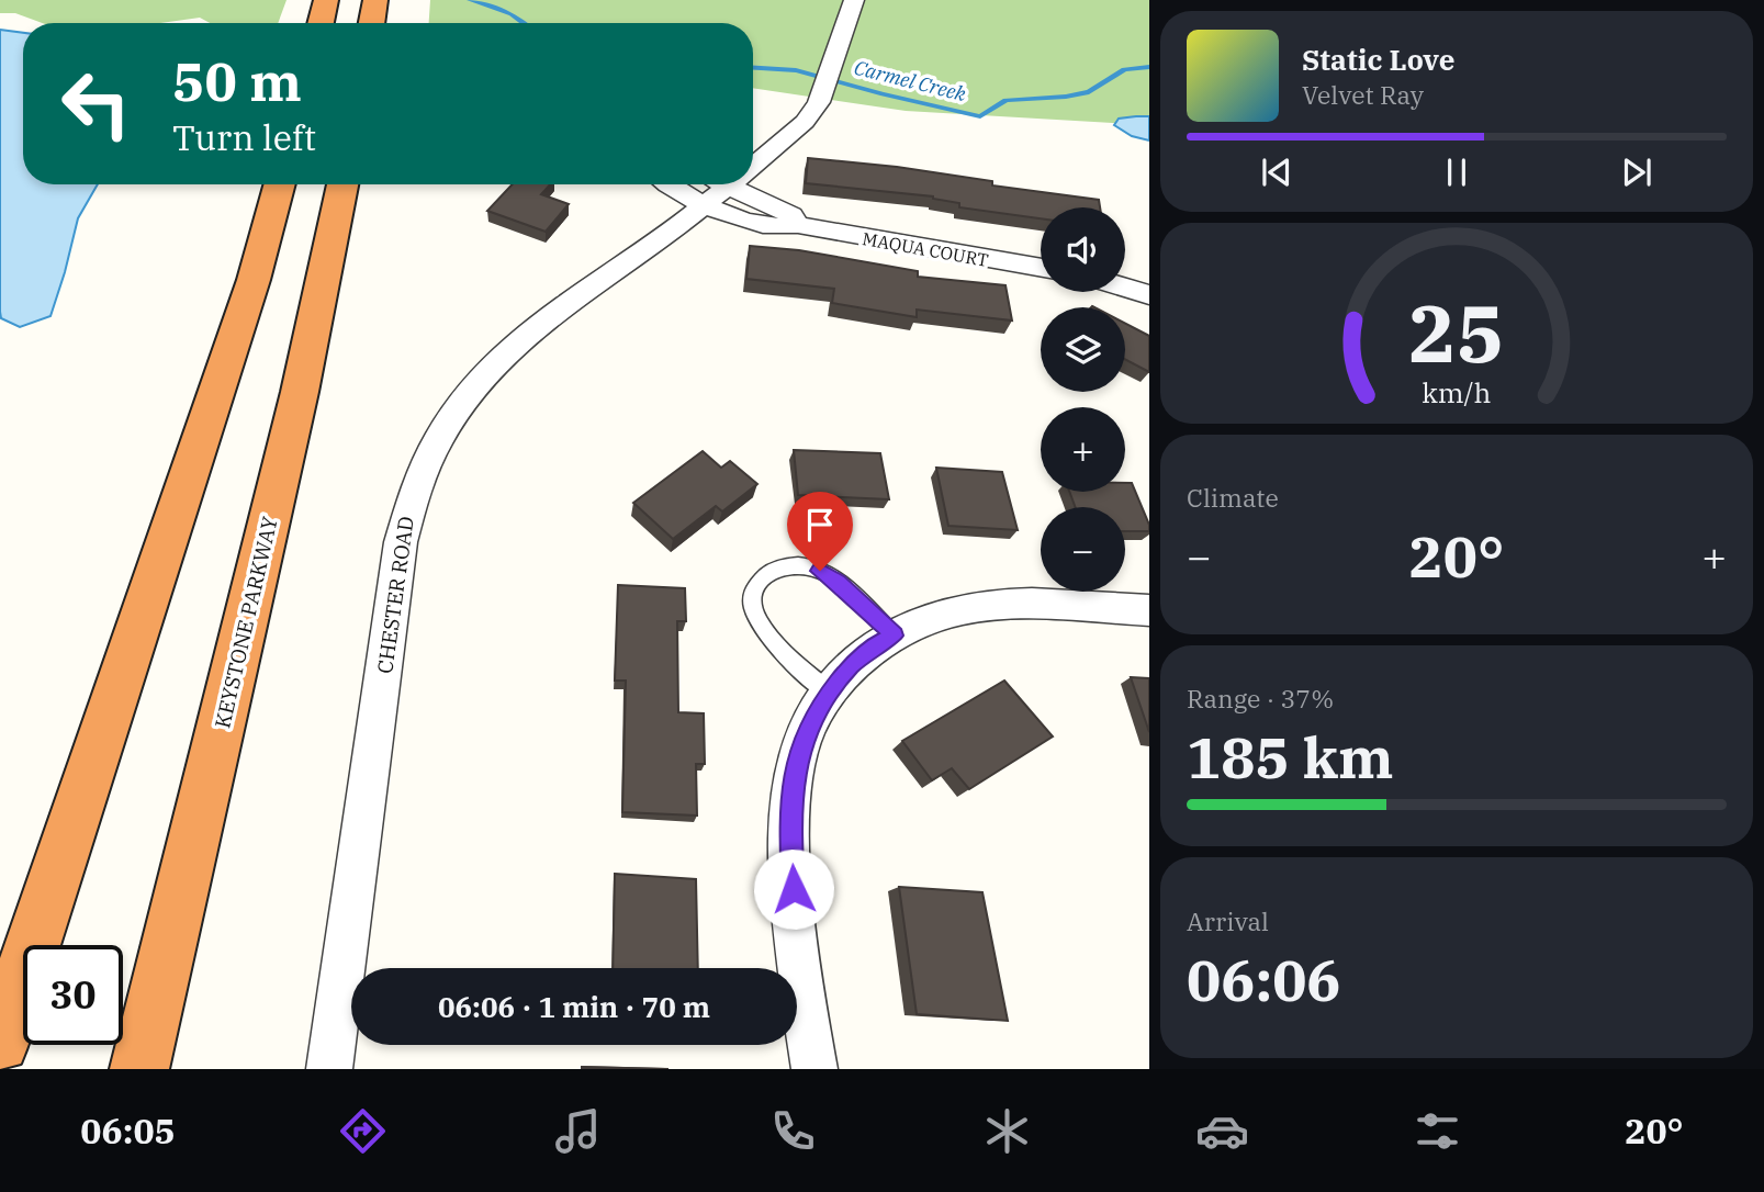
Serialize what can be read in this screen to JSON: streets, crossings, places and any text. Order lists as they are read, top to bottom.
{
  "streets": {
    "highway": ["KEYSTONE PARKWAY"],
    "street": ["MAQUA COURT", "CHESTER ROAD"]
  },
  "water": ["Carmel Creek"],
  "page": {
    "turn": ["50 m", "Turn left"],
    "song": ["Static Love", "Velvet Ray"],
    "map_buttons": ["+", "−"],
    "tile": [
      "Climate",
      ["Range · 37%", "185 km"],
      ["Arrival", "06:06"]
    ],
    "heat": ["−", "20°", "+"],
    "limit": "30",
    "trip": "06:06 · 1 min · 70 m",
    "tabs": ["06:05", "20°"],
    "gauge": ["25", "km/h"]
  }
}
